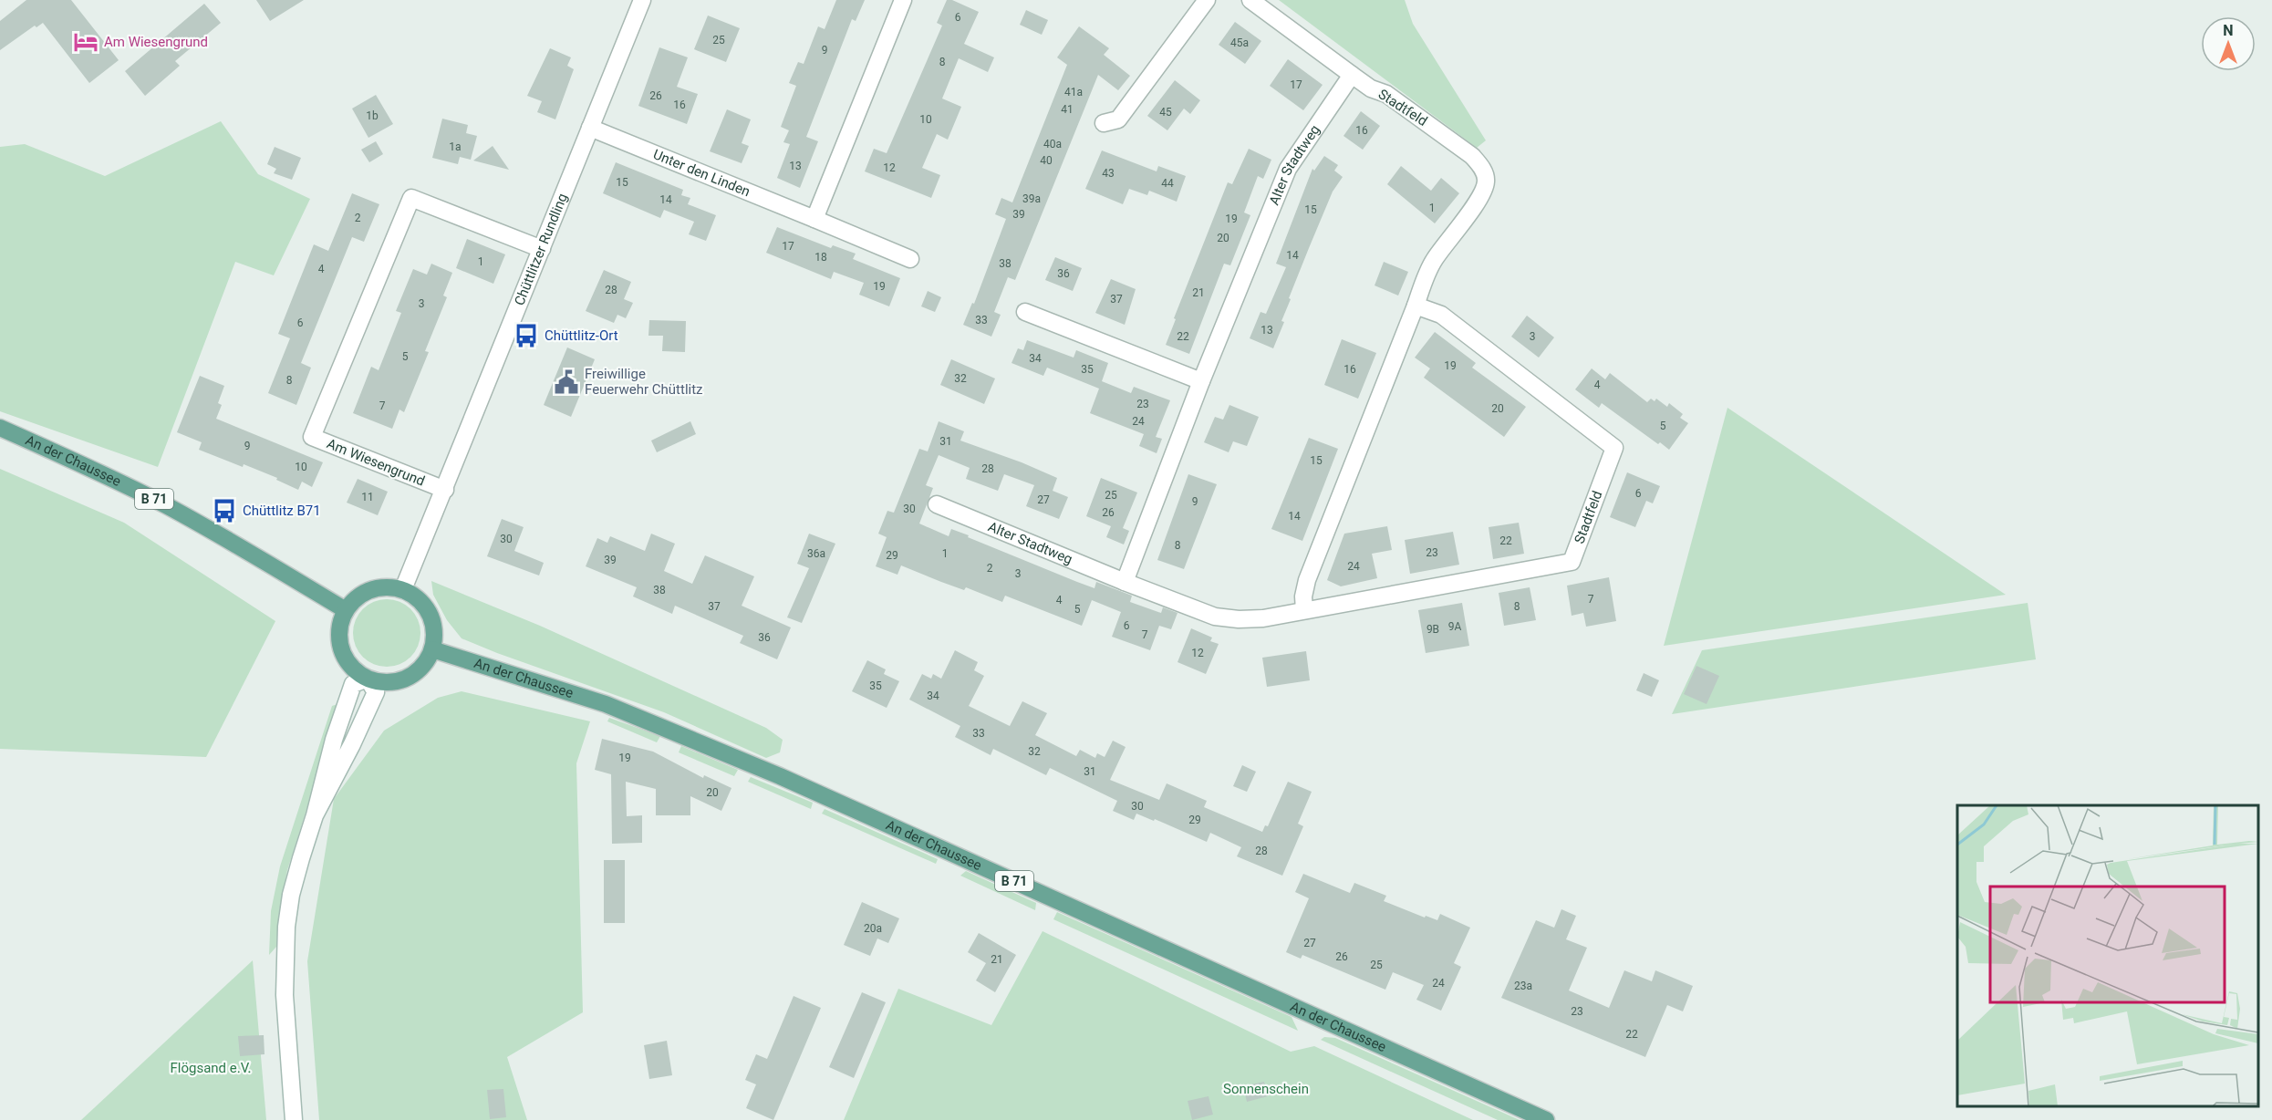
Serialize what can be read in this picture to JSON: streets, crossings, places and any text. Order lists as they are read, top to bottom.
{
  "streets": {
    "main road": ["An der Chaussee", "B 71"],
    "street": [
      "Stadtfeld",
      "Alter Stadtweg",
      "Unter den Linden",
      "Chüttlitzer Rundling",
      "Am Wiesengrund"
    ]
  },
  "crossings": [
    ["Stadtfeld", "Alter Stadtweg"],
    ["Unter den Linden", "Chüttlitzer Rundling"],
    ["Chüttlitzer Rundling", "An der Chaussee"],
    ["Chüttlitzer Rundling", "Am Wiesengrund"]
  ],
  "parks": ["Flögsand e.V.", "Sonnenschein"],
  "places": {
    "hotel": ["Am Wiesengrund"],
    "bus stop": ["Chüttlitz-Ort", "Chüttlitz B71"],
    "public building": ["Freiwillige Feuerwehr Chüttlitz"]
  },
  "house_numbers": [
    "6",
    "25",
    "45a",
    "9",
    "8",
    "17",
    "41a",
    "26",
    "16",
    "41",
    "45",
    "1b",
    "10",
    "16",
    "40a",
    "1a",
    "40",
    "13",
    "12",
    "43",
    "15",
    "44",
    "39a",
    "14",
    "1",
    "15",
    "39",
    "2",
    "19",
    "20",
    "17",
    "14",
    "18",
    "1",
    "38",
    "4",
    "36",
    "19",
    "28",
    "21",
    "37",
    "3",
    "33",
    "6",
    "13",
    "22",
    "3",
    "5",
    "34",
    "19",
    "35",
    "16",
    "32",
    "8",
    "4",
    "23",
    "7",
    "20",
    "24",
    "5",
    "31",
    "9",
    "15",
    "10",
    "28",
    "6",
    "25",
    "11",
    "27",
    "9",
    "30",
    "26",
    "14",
    "30",
    "22",
    "8",
    "23",
    "36a",
    "1",
    "29",
    "39",
    "24",
    "2",
    "3",
    "38",
    "7",
    "4",
    "37",
    "8",
    "5",
    "6",
    "9A",
    "9B",
    "7",
    "36",
    "12",
    "35",
    "34",
    "33",
    "32",
    "19",
    "31",
    "20",
    "30",
    "29",
    "28",
    "20a",
    "27",
    "26",
    "21",
    "25",
    "24",
    "23a",
    "23",
    "22"
  ],
  "north": "top"
}
